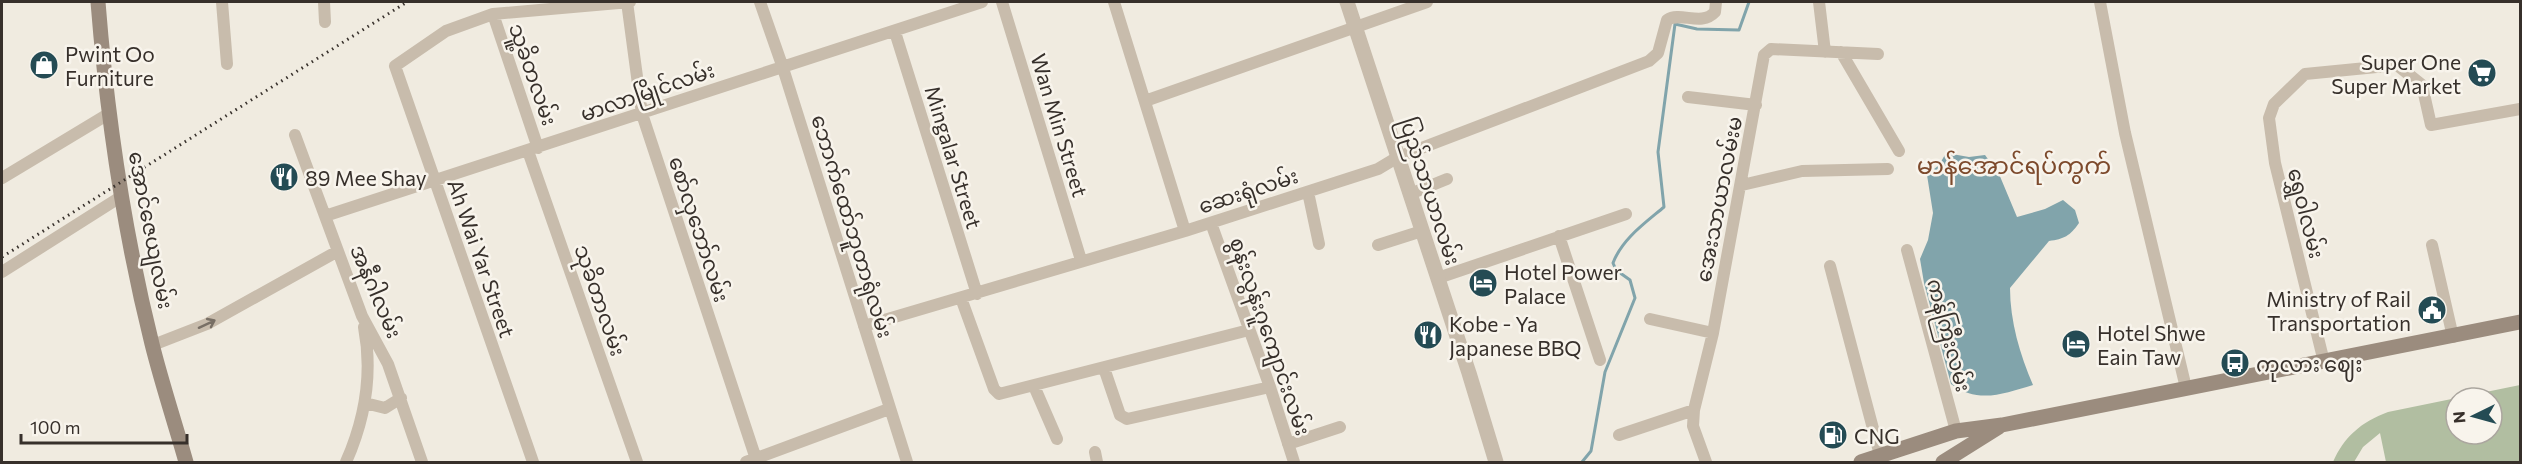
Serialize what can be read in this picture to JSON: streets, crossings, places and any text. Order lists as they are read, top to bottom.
{
  "streets": {
    "main road": ["အောင်ဇေယျလမ်း"],
    "street": [
      "သူ့ခိတလမ်း",
      "မာလာမြိုင်လမ်း",
      "Wan Min Street",
      "Mingalar Street",
      "ဆေးရုံလမ်း",
      "ပြည်သာယာလမ်း",
      "အေးသာယာလမ်းမ",
      "ရွှေဝါလမ်း",
      "ဘောက်ထော်ဘူတာရုံလမ်း",
      "စော်လှဘော်လမ်း",
      "Ah Wai Yar Street",
      "အနီဂါလမ်း",
      "သုခိတာလမ်း",
      "ကန်ကြီးလမ်း",
      "စွန်းလွန်းဂူကျောင်းလမ်း"
    ]
  },
  "crossings": [
    ["သူ့ခိတလမ်း", "မာလာမြိုင်လမ်း"],
    ["သူ့ခိတလမ်း", "Ah Wai Yar Street"],
    ["သူ့ခိတလမ်း", "သုခိတာလမ်း"],
    ["မာလာမြိုင်လမ်း", "Mingalar Street"],
    ["မာလာမြိုင်လမ်း", "ဘောက်ထော်ဘူတာရုံလမ်း"],
    ["မာလာမြိုင်လမ်း", "စော်လှဘော်လမ်း"],
    ["မာလာမြိုင်လမ်း", "Ah Wai Yar Street"],
    ["မာလာမြိုင်လမ်း", "အနီဂါလမ်း"],
    ["မာလာမြိုင်လမ်း", "သုခိတာလမ်း"],
    ["Wan Min Street", "ဆေးရုံလမ်း"],
    ["Mingalar Street", "ဆေးရုံလမ်း"],
    ["ဆေးရုံလမ်း", "ပြည်သာယာလမ်း"],
    ["ဆေးရုံလမ်း", "ဘောက်ထော်ဘူတာရုံလမ်း"],
    ["ဆေးရုံလမ်း", "စွန်းလွန်းဂူကျောင်းလမ်း"]
  ],
  "districts": ["မာန်အောင်ရပ်ကွက်"],
  "places": {
    "shop": ["Pwint Oo Furniture"],
    "supermarket": ["Super One Super Market"],
    "restaurant": ["89 Mee Shay", "Kobe - Ya Japanese BBQ"],
    "hotel": ["Hotel Power Palace", "Hotel Shwe Eain Taw"],
    "public building": ["Ministry of Rail Transportation"],
    "bus stop": ["ကုလား ဈေး"],
    "fuel station": ["CNG"]
  },
  "scale_bar": "100 m",
  "north": "left"
}
